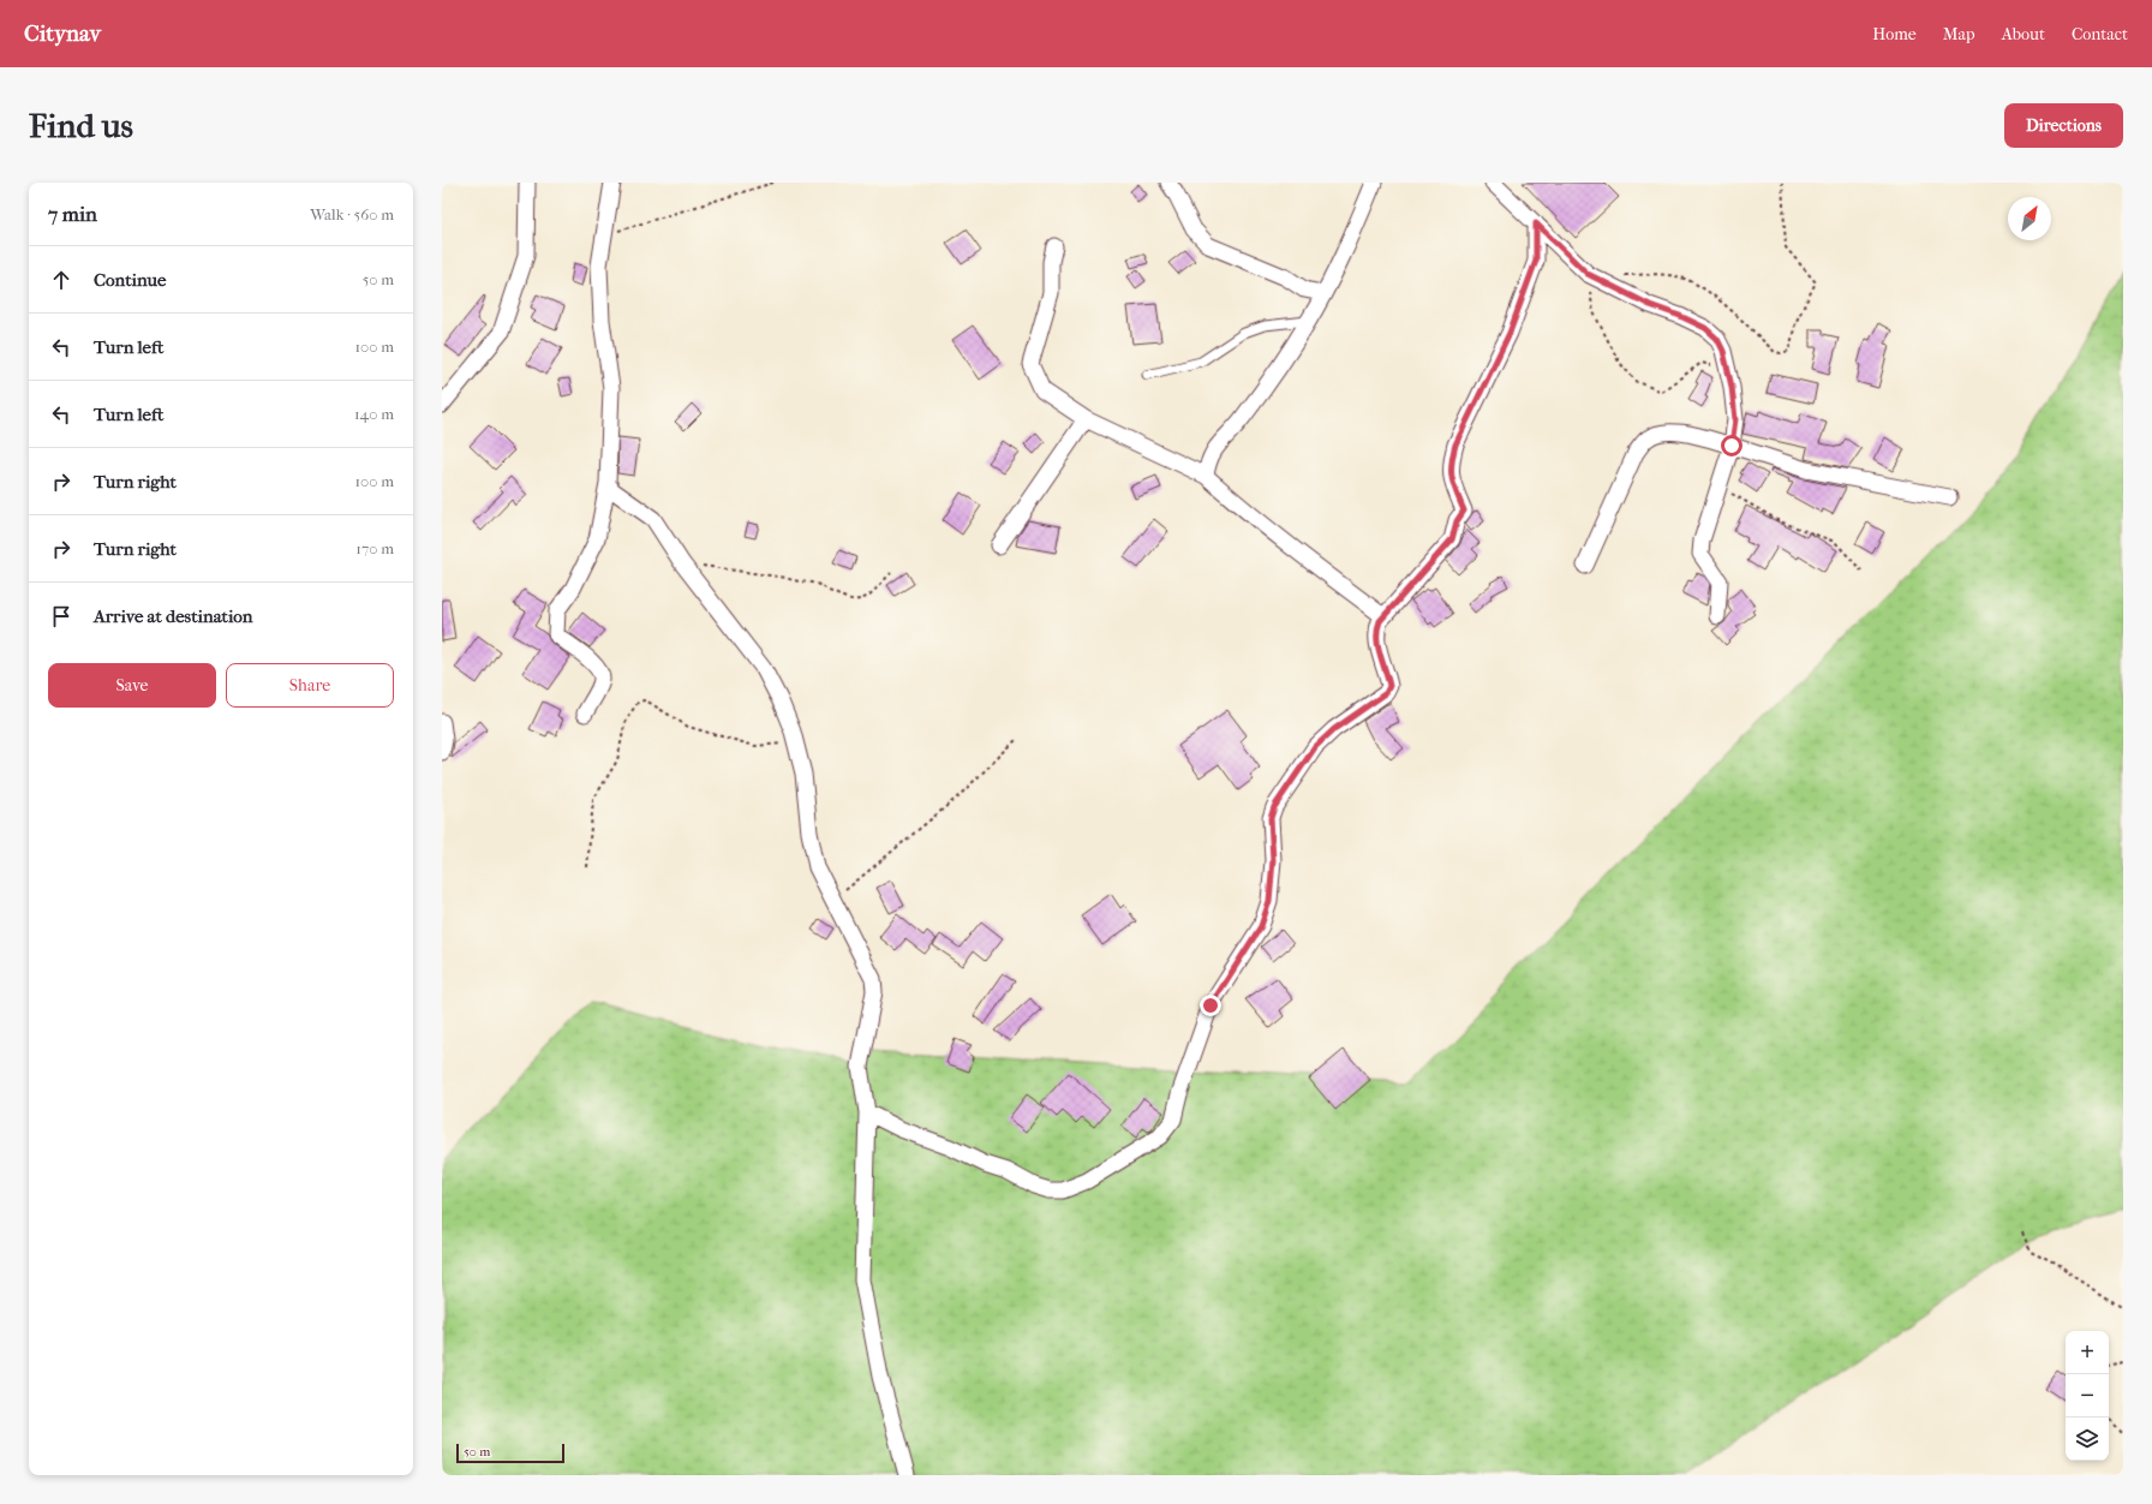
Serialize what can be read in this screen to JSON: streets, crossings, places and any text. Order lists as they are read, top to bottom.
{
  "scale_bar": "50 m",
  "north": "top right",
  "page": {
    "header": "Citynav",
    "nav": [
      "Home",
      "Map",
      "About",
      "Contact"
    ],
    "buttons": [
      "Directions",
      ["Save", "Share"]
    ],
    "title": "Find us",
    "heading": ["7 min", "Walk · 560 m"],
    "list": [
      ["Continue", "50 m"],
      ["Turn left", "100 m"],
      ["Turn left", "140 m"],
      ["Turn right", "100 m"],
      ["Turn right", "170 m"],
      "Arrive at destination"
    ],
    "map_buttons": ["+", "−"],
    "scale": "50 m"
  }
}
